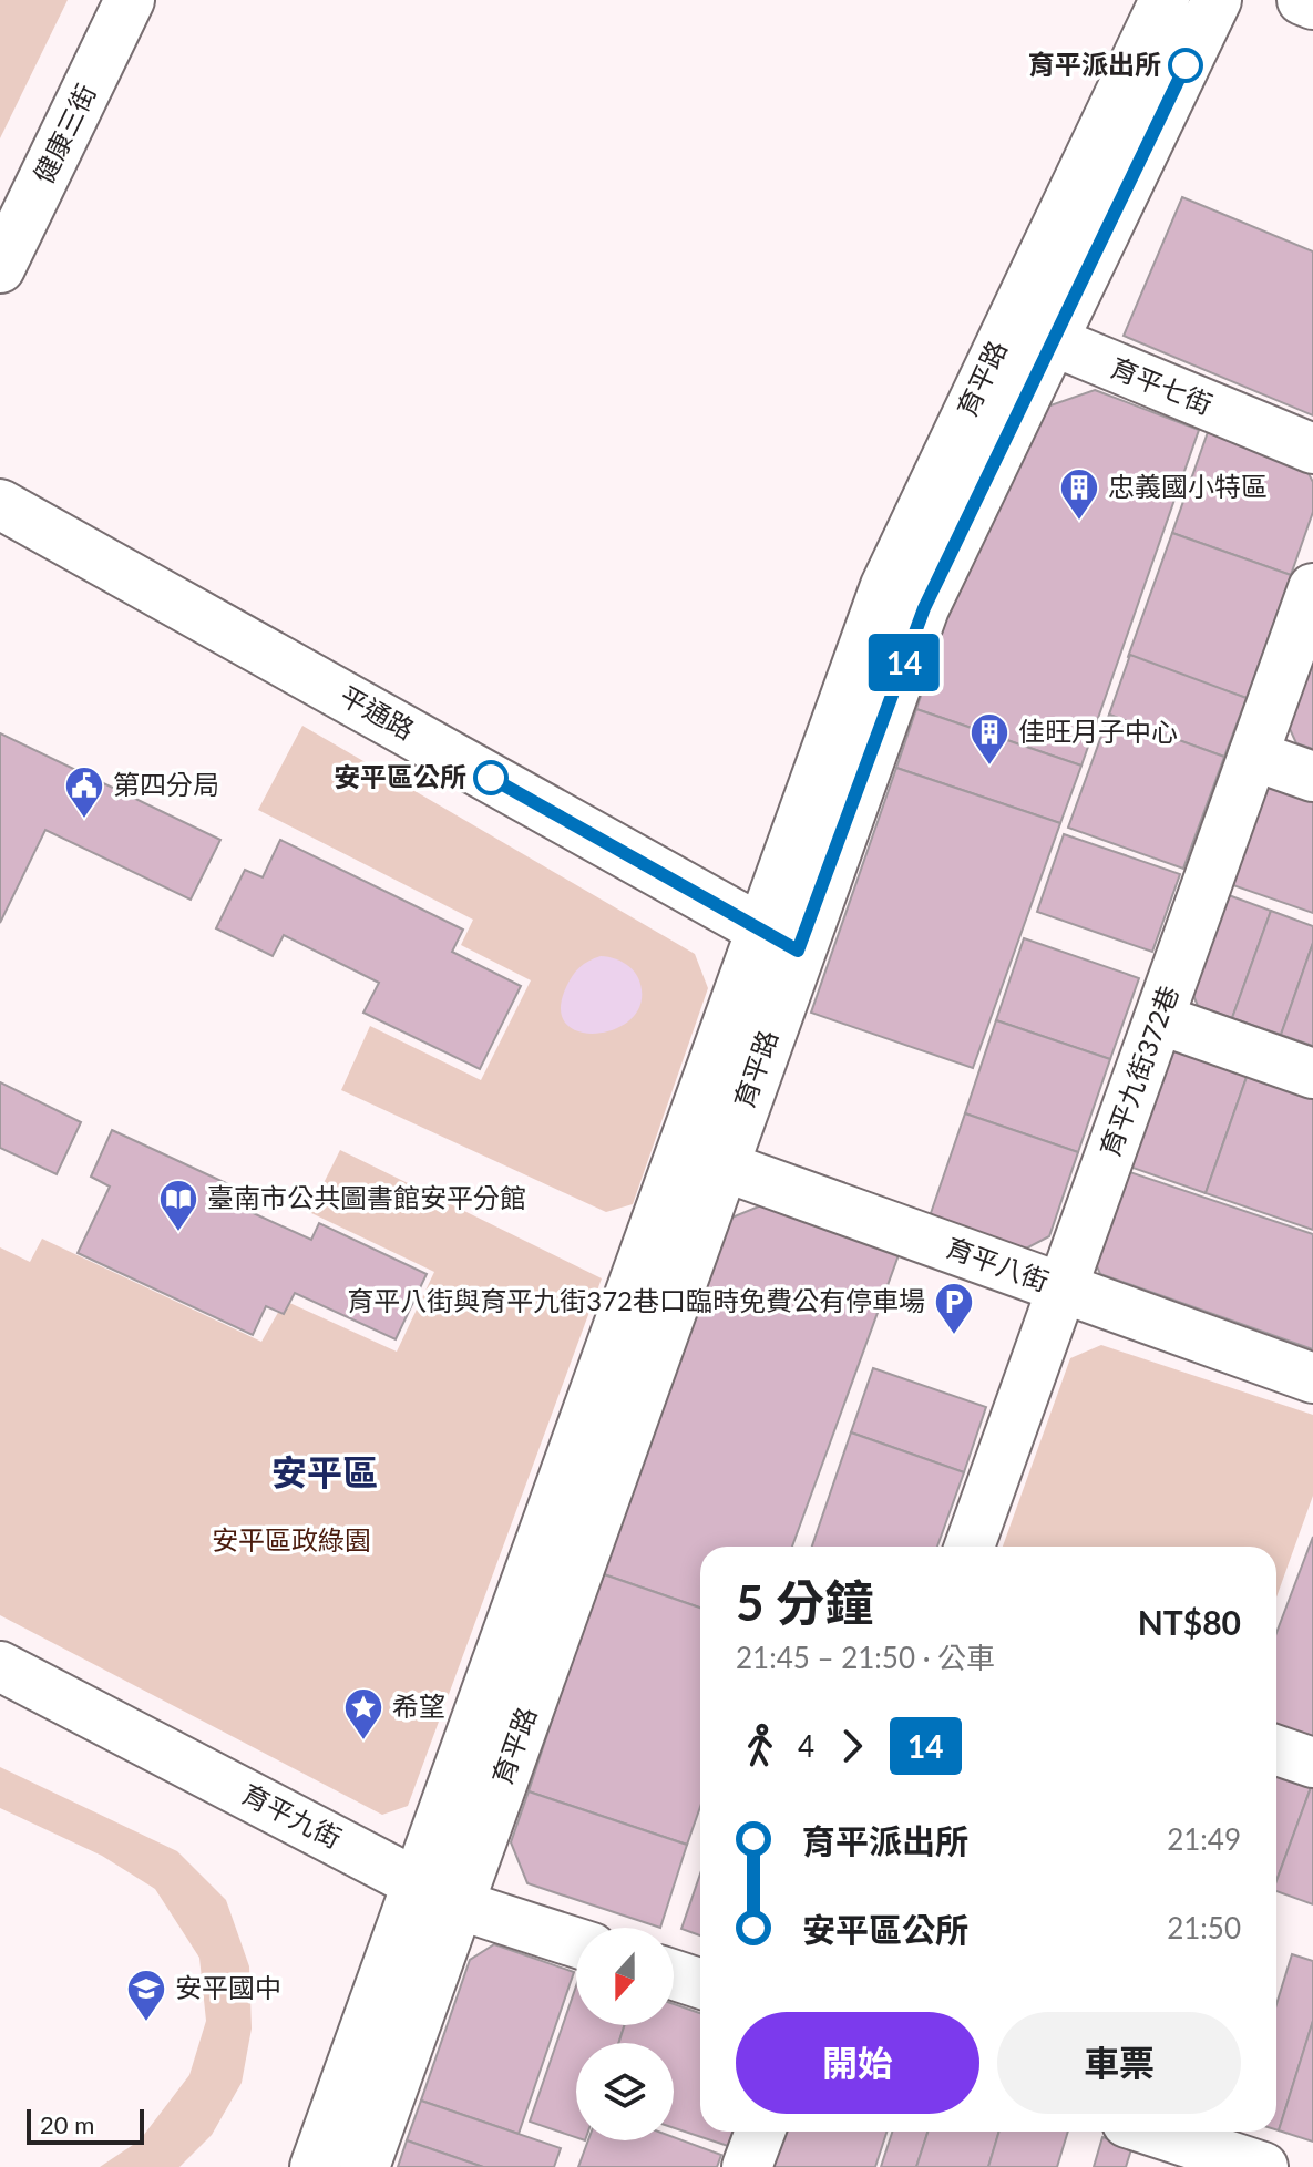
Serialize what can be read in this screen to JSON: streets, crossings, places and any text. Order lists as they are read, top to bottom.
{
  "streets": {
    "street": [
      "健康三街",
      "育平路",
      "育平七街",
      "平通路",
      "育平九街372巷",
      "育平八街",
      "育平九街"
    ]
  },
  "crossings": [
    ["育平路", "育平七街"],
    ["育平路", "平通路"],
    ["育平路", "育平八街"],
    ["育平路", "育平九街"],
    ["育平九街372巷", "育平八街"]
  ],
  "districts": ["安平區"],
  "parks": ["安平區政綠園"],
  "places": {
    "other": ["育平派出所", "安平區公所"],
    "building": ["忠義國小特區", "佳旺月子中心"],
    "public building": ["第四分局"],
    "library": ["臺南市公共圖書館安平分館"],
    "parking": ["育平八街與育平九街372巷口臨時免費公有停車場"],
    "place": ["希望"],
    "school or university": ["安平國中"]
  },
  "lines": ["bus line 14"],
  "scale_bar": "20 m",
  "north": "bottom",
  "page": {
    "on_map": "14",
    "heading": ["5 分鐘", "21:45 – 21:50 · 公車", "NT$80"],
    "legs": ["4", "14"],
    "list": [
      {
        "name": "育平派出所",
        "value": "21:49"
      },
      {
        "name": "安平區公所",
        "value": "21:50"
      }
    ],
    "buttons": ["開始", "車票"],
    "scale": "20 m"
  }
}
